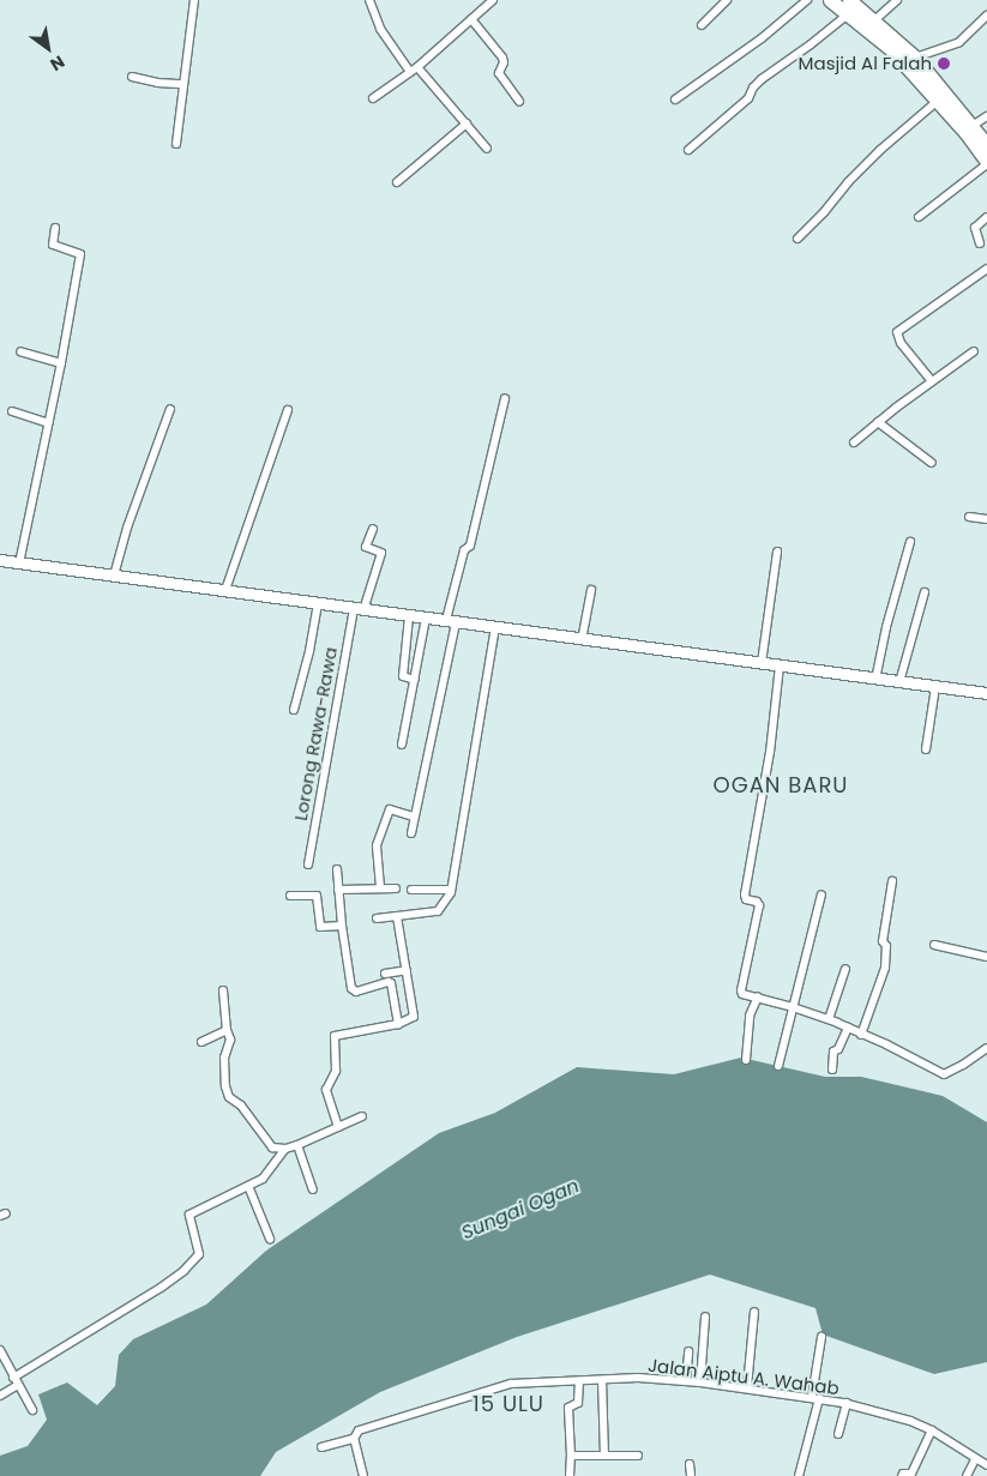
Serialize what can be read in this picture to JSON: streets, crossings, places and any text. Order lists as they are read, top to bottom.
{
  "streets": {
    "street": ["Lorong Rawa-Rawa", "Jalan Aiptu A. Wahab"]
  },
  "districts": ["OGAN BARU", "15 ULU"],
  "water": ["Sungai Ogan"],
  "places": ["Masjid Al Falah"],
  "north": "bottom right"
}
